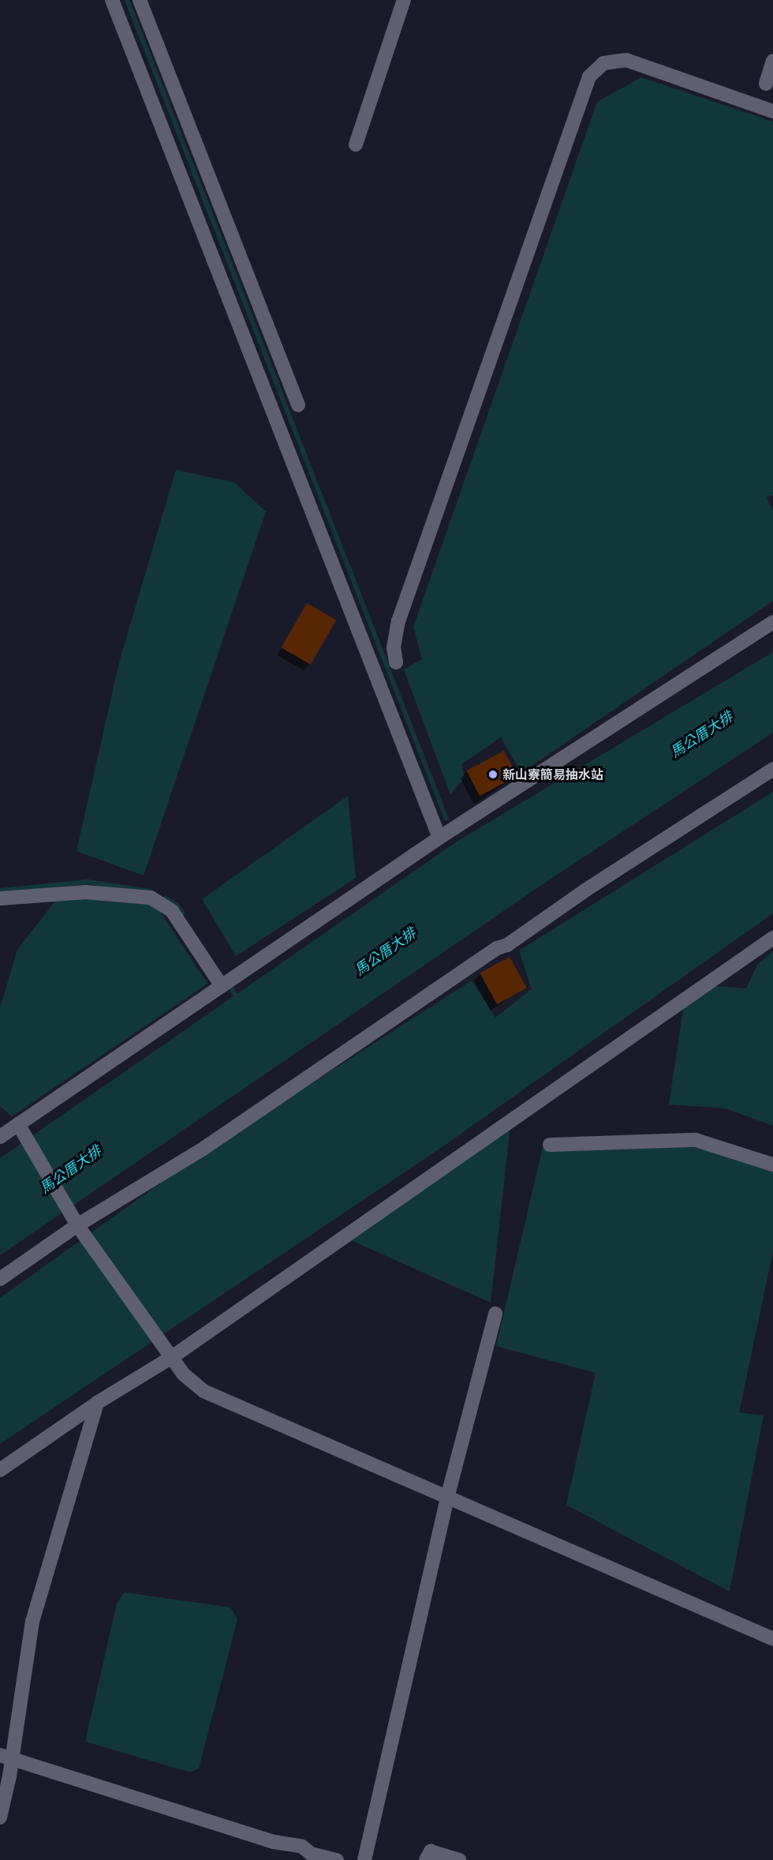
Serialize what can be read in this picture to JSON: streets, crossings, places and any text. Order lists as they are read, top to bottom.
{
  "water": ["馬公厝大排"],
  "places": ["新山寮簡易抽水站"]
}
